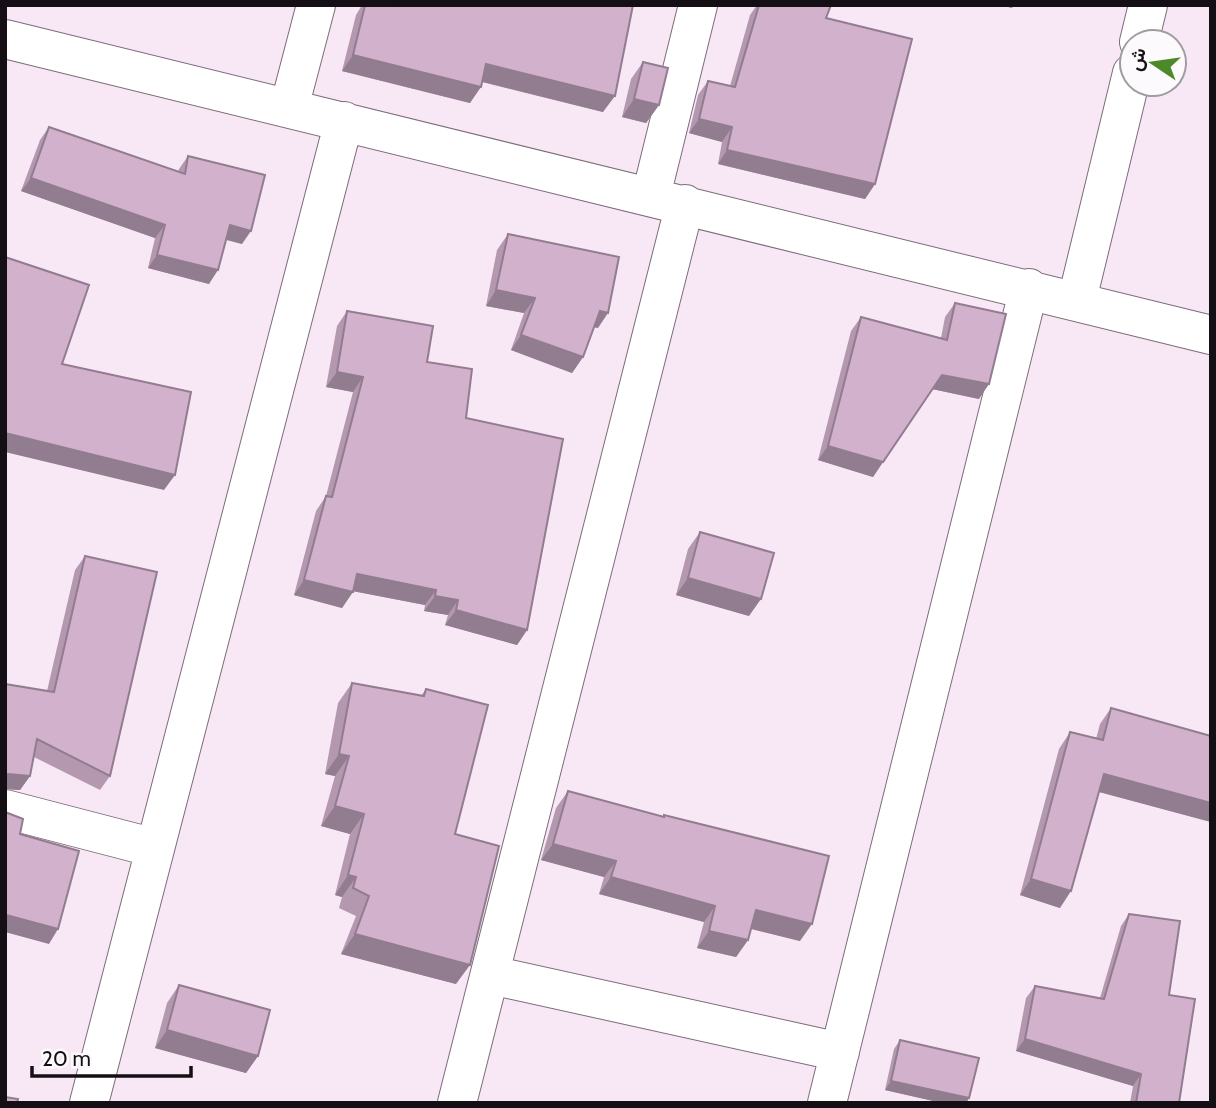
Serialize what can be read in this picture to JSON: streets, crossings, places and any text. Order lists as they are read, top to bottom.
{
  "scale_bar": "20 m",
  "north": "left"
}
